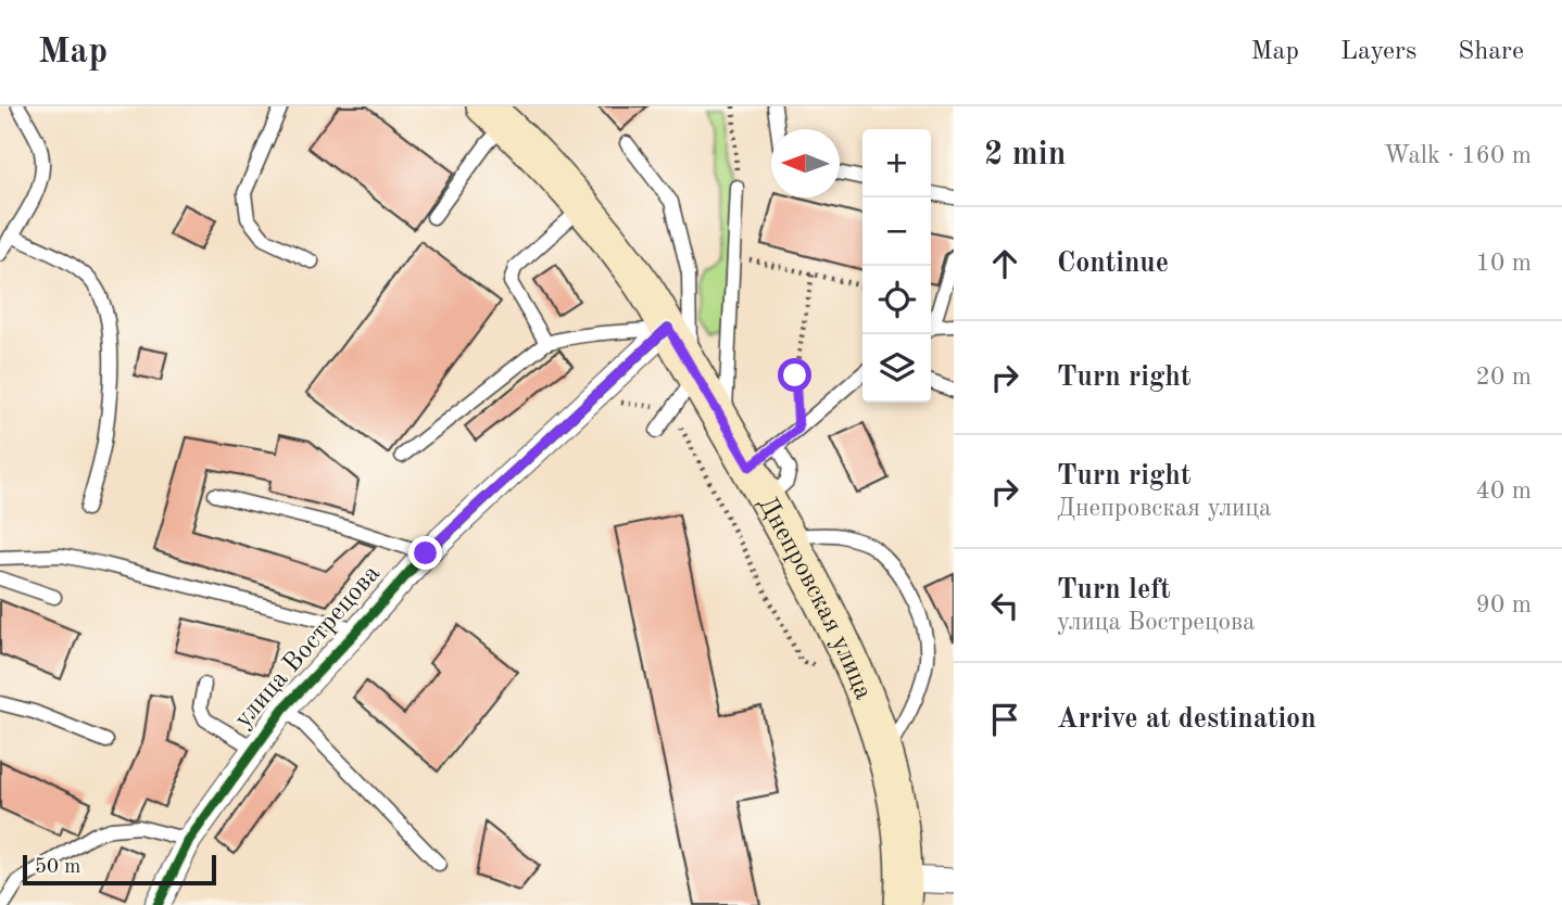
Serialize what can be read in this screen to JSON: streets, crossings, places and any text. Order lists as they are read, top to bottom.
{
  "streets": {
    "main road": ["Днепровская улица"],
    "street": ["улица Вострецова"]
  },
  "crossings": [
    ["Днепровская улица", "улица Вострецова"]
  ],
  "scale_bar": "50 m",
  "north": "left",
  "page": {
    "header": "Map",
    "nav": ["Map", "Layers", "Share"],
    "heading": ["2 min", "Walk · 160 m"],
    "map_buttons": ["+", "−"],
    "list": [
      ["Continue", "10 m"],
      ["Turn right", "20 m"],
      ["Turn right", "Днепровская улица", "40 m"],
      ["Turn left", "улица Вострецова", "90 m"],
      "Arrive at destination"
    ],
    "scale": "50 m"
  }
}
